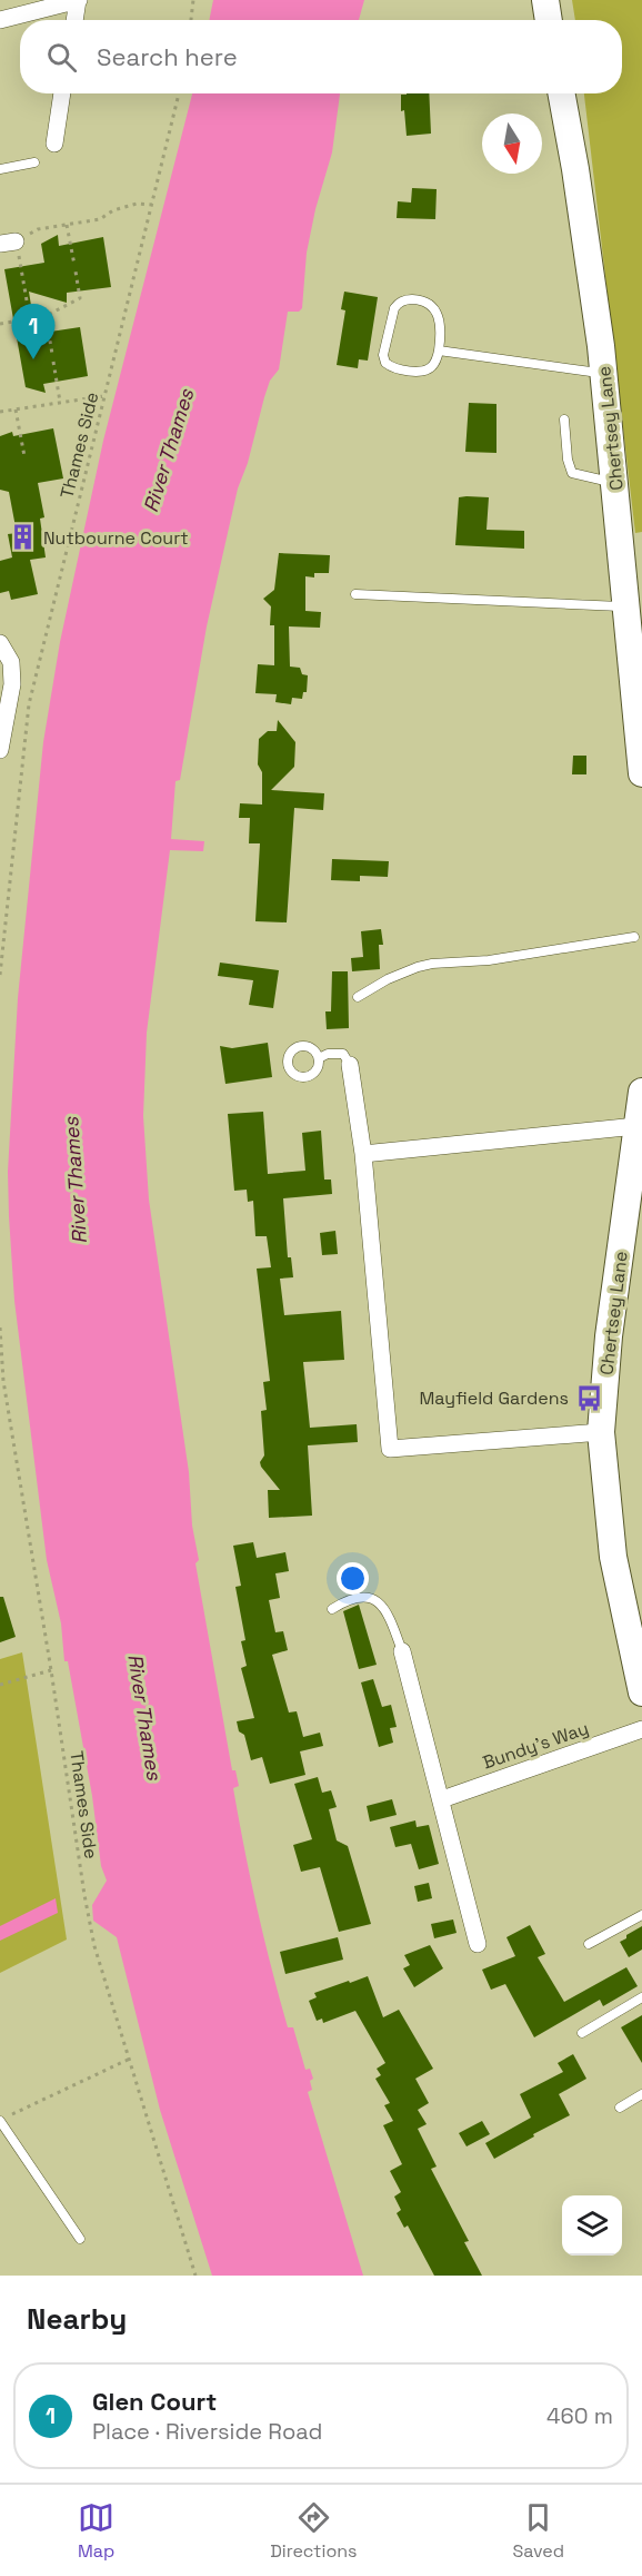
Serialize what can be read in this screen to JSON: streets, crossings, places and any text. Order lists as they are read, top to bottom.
{
  "streets": {
    "main road": ["Chertsey Lane"],
    "street": ["Bundy's Way"],
    "path": ["Thames Side"]
  },
  "water": ["River Thames"],
  "places": {
    "building": ["Nutbourne Court"],
    "bus stop": ["Mayfield Gardens"]
  },
  "north": "bottom",
  "page": {
    "search": "Search here",
    "pins": "1",
    "heading": "Nearby",
    "list": [
      {
        "mark": "1",
        "name": "Glen Court",
        "note": "Place · Riverside Road",
        "value": "460 m"
      }
    ],
    "nav": ["Map", "Directions", "Saved"]
  }
}
